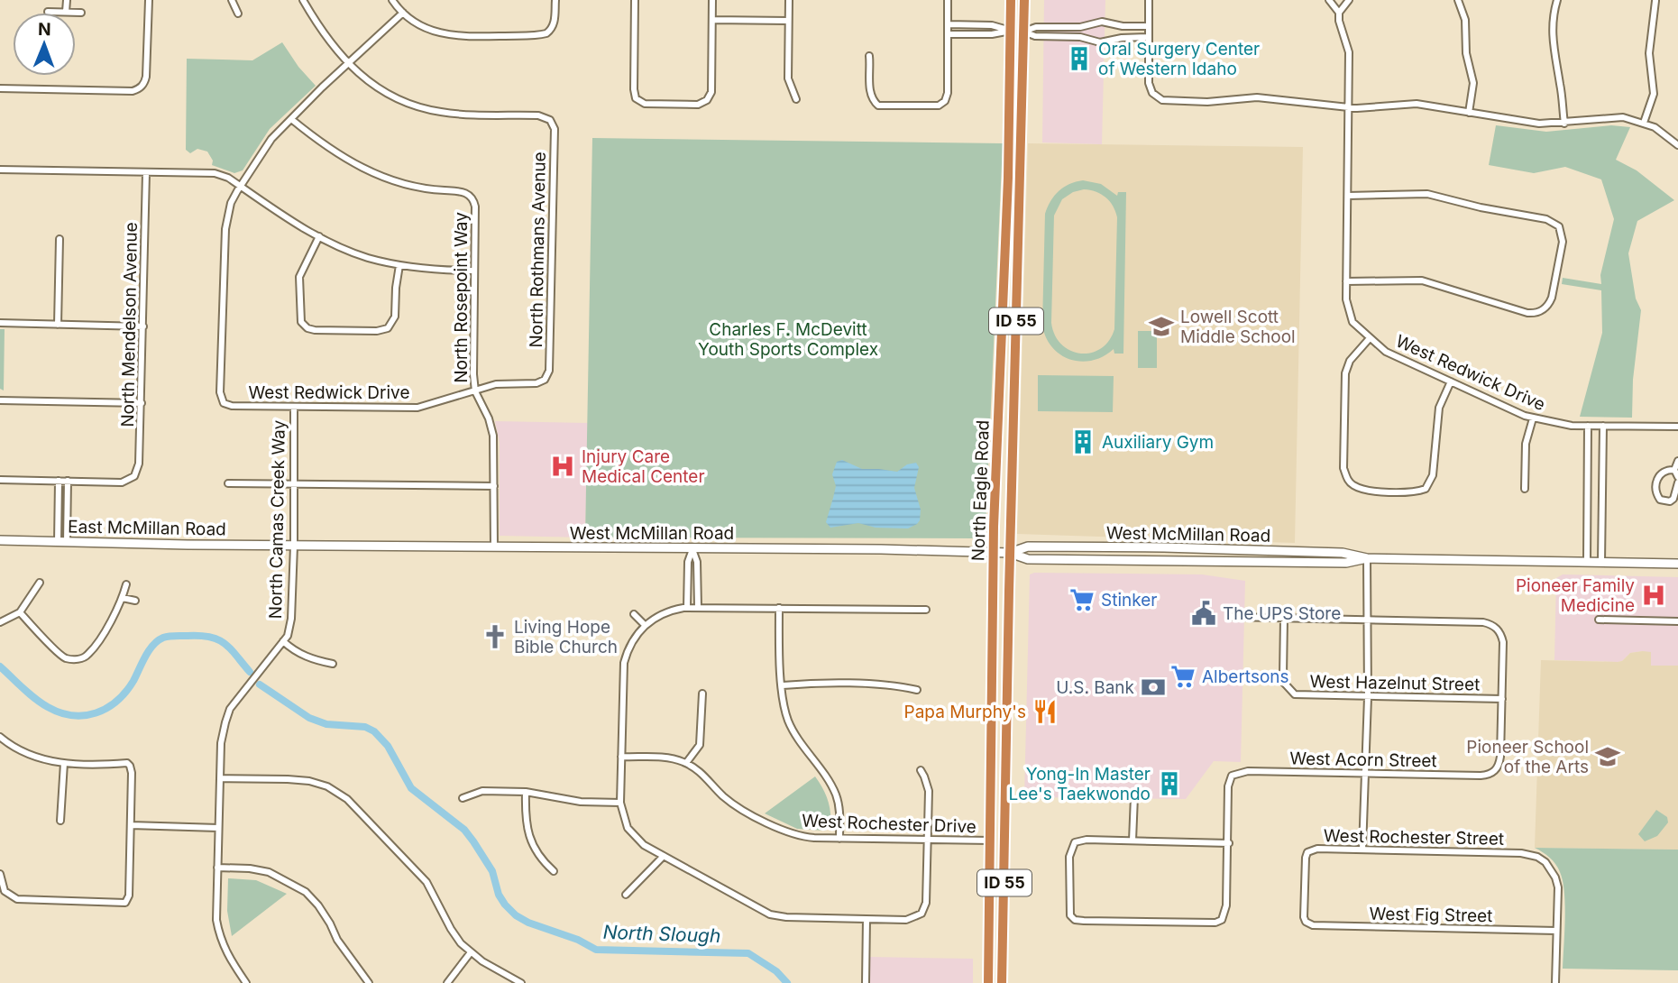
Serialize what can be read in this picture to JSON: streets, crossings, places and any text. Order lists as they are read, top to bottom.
{
  "streets": {
    "highway": ["ID 55", "North Eagle Road"],
    "main road": ["East McMillan Road", "West McMillan Road"],
    "street": [
      "North Rothmans Avenue",
      "North Rosepoint Way",
      "North Mendelson Avenue",
      "West Redwick Drive",
      "North Camas Creek Way",
      "West Hazelnut Street",
      "West Acorn Street",
      "West Rochester Drive",
      "West Rochester Street",
      "West Fig Street"
    ]
  },
  "crossings": [
    ["North Rothmans Avenue", "West Redwick Drive"],
    ["North Rosepoint Way", "West Redwick Drive"],
    ["North Rosepoint Way", "West McMillan Road"],
    ["West Redwick Drive", "North Camas Creek Way"],
    ["North Eagle Road", "West McMillan Road"],
    ["North Eagle Road", "West Rochester Drive"],
    ["North Camas Creek Way", "East McMillan Road"],
    ["North Camas Creek Way", "West McMillan Road"],
    ["East McMillan Road", "West McMillan Road"],
    ["West Hazelnut Street", "West Acorn Street"],
    ["West Rochester Street", "West Fig Street"]
  ],
  "water": ["North Slough"],
  "parks": ["Charles F. McDevitt Youth Sports Complex"],
  "places": {
    "building": ["Oral Surgery Center of Western Idaho", "Auxiliary Gym", "Yong-In Master Lee's Taekwondo"],
    "school or university": ["Lowell Scott Middle School", "Pioneer School of the Arts"],
    "hospital": ["Injury Care Medical Center", "Pioneer Family Medicine"],
    "supermarket": ["Stinker", "Albertsons"],
    "public building": ["The UPS Store"],
    "church": ["Living Hope Bible Church"],
    "bank": ["U.S. Bank"],
    "restaurant": ["Papa Murphy's"]
  },
  "north": "top"
}
